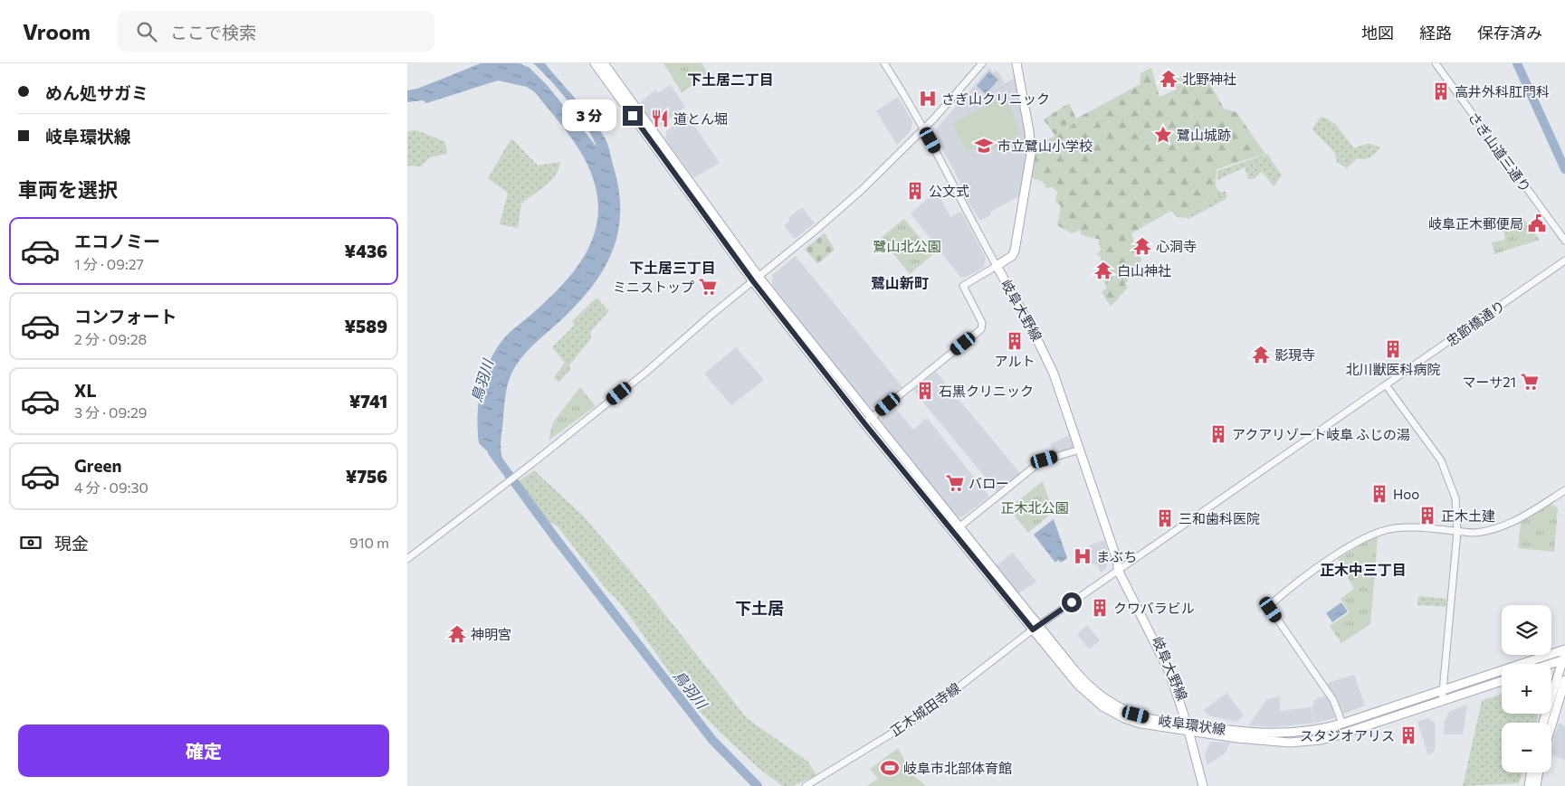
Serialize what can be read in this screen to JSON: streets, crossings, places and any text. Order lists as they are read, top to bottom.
{
  "streets": {
    "main road": ["岐阜大野線", "岐阜環状線"],
    "street": ["さぎ山道三通り", "忠節橋通り", "正木城田寺線"]
  },
  "crossings": [
    ["岐阜大野線", "忠節橋通り"],
    ["岐阜大野線", "岐阜環状線"],
    ["正木城田寺線", "岐阜環状線"]
  ],
  "districts": [
    "下土居二丁目",
    "下土居三丁目",
    "鷺山新町",
    "正木中三丁目",
    "下土居"
  ],
  "water": ["鳥羽川"],
  "parks": ["鷺山北公園", "正木北公園"],
  "places": {
    "temple": [
      "北野神社",
      "心洞寺",
      "白山神社",
      "影現寺",
      "神明宮"
    ],
    "building": [
      "高井外科肛門科",
      "公文式",
      "アルト",
      "北川獣医科病院",
      "石黒クリニック",
      "アクアリゾート岐阜 ふじの湯",
      "Hoo",
      "正木土建",
      "三和歯科医院",
      "クワバラビル",
      "スタジオアリス"
    ],
    "hospital": ["さぎ山クリニック", "まぶち"],
    "restaurant": ["道とん堀"],
    "place": ["鷺山城跡"],
    "school or university": ["市立鷺山小学校"],
    "public building": ["岐阜正木郵便局"],
    "supermarket": ["ミニストップ", "マーサ21", "バロー"],
    "sports": ["岐阜市北部体育館"]
  },
  "page": {
    "header": "Vroom",
    "search": "ここで検索",
    "nav": ["地図", "経路", "保存済み"],
    "banner": ["めん処サガミ", "岐阜環状線"],
    "bubble": "3 分",
    "heading": "車両を選択",
    "list": [
      {
        "name": "エコノミー",
        "note": "1 分 · 09:27",
        "value": "¥436"
      },
      {
        "name": "コンフォート",
        "note": "2 分 · 09:28",
        "value": "¥589"
      },
      {
        "name": "XL",
        "note": "3 分 · 09:29",
        "value": "¥741"
      },
      {
        "name": "Green",
        "note": "4 分 · 09:30",
        "value": "¥756"
      }
    ],
    "pay": ["現金", "910 m"],
    "map_buttons": ["+", "−"],
    "buttons": "確定"
  }
}
